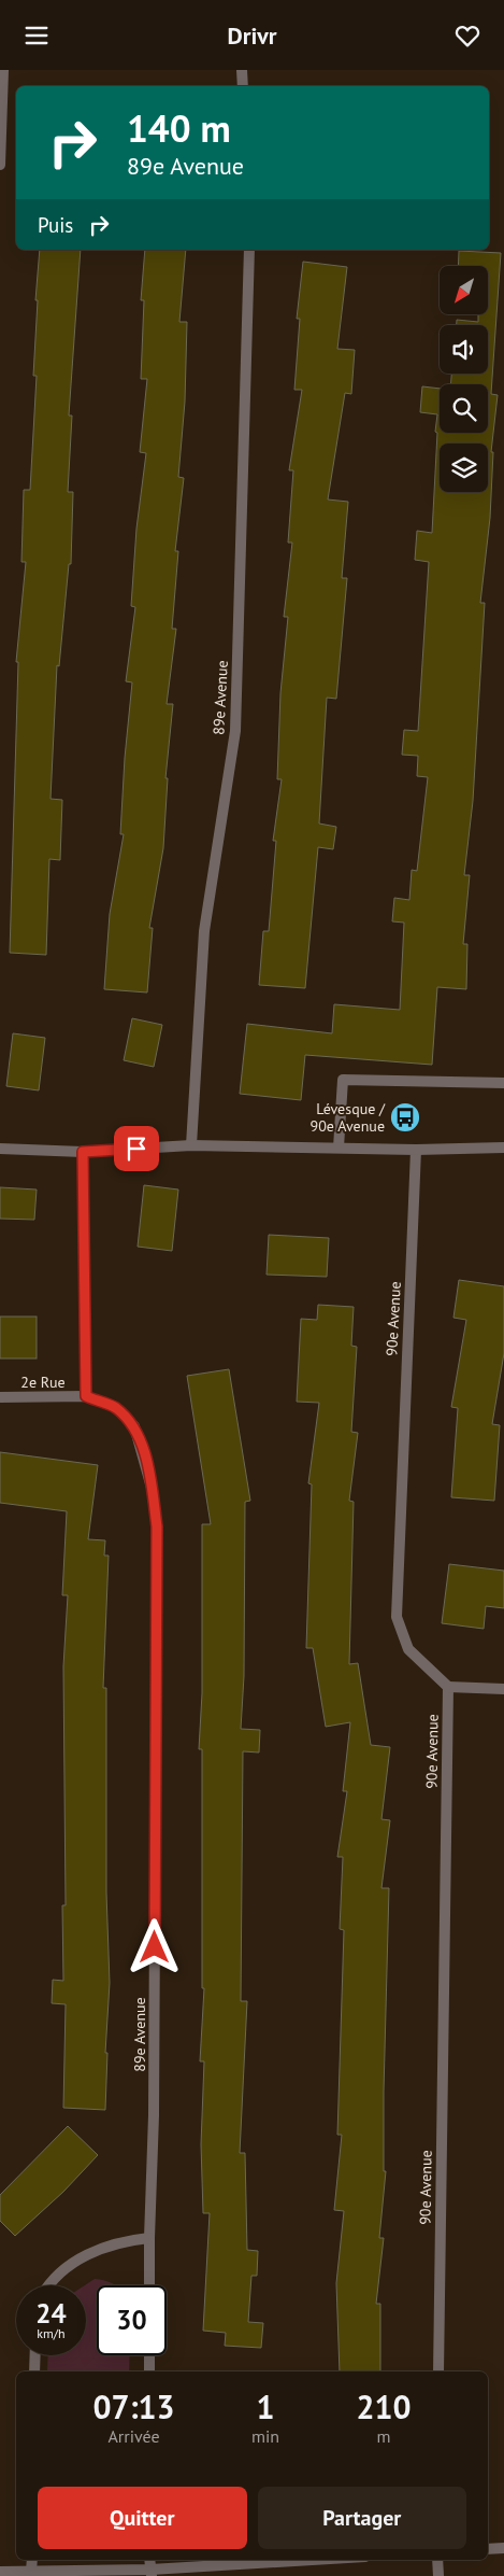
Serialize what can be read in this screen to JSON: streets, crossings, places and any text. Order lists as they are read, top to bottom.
{
  "streets": {
    "street": ["89e Avenue", "90e Avenue", "2e Rue"]
  },
  "crossings": [
    ["89e Avenue", "2e Rue"]
  ],
  "places": {
    "bus stop": ["Lévesque / 90e Avenue"]
  },
  "north": "bottom left",
  "page": {
    "header": "Drivr",
    "turn": ["140 m", "89e Avenue"],
    "then": "Puis",
    "speed": "24 km/h",
    "limit": "30",
    "eta": [
      "07:13",
      "Arrivée",
      "1",
      "min",
      "210",
      "m"
    ],
    "buttons": ["Quitter", "Partager"]
  }
}
